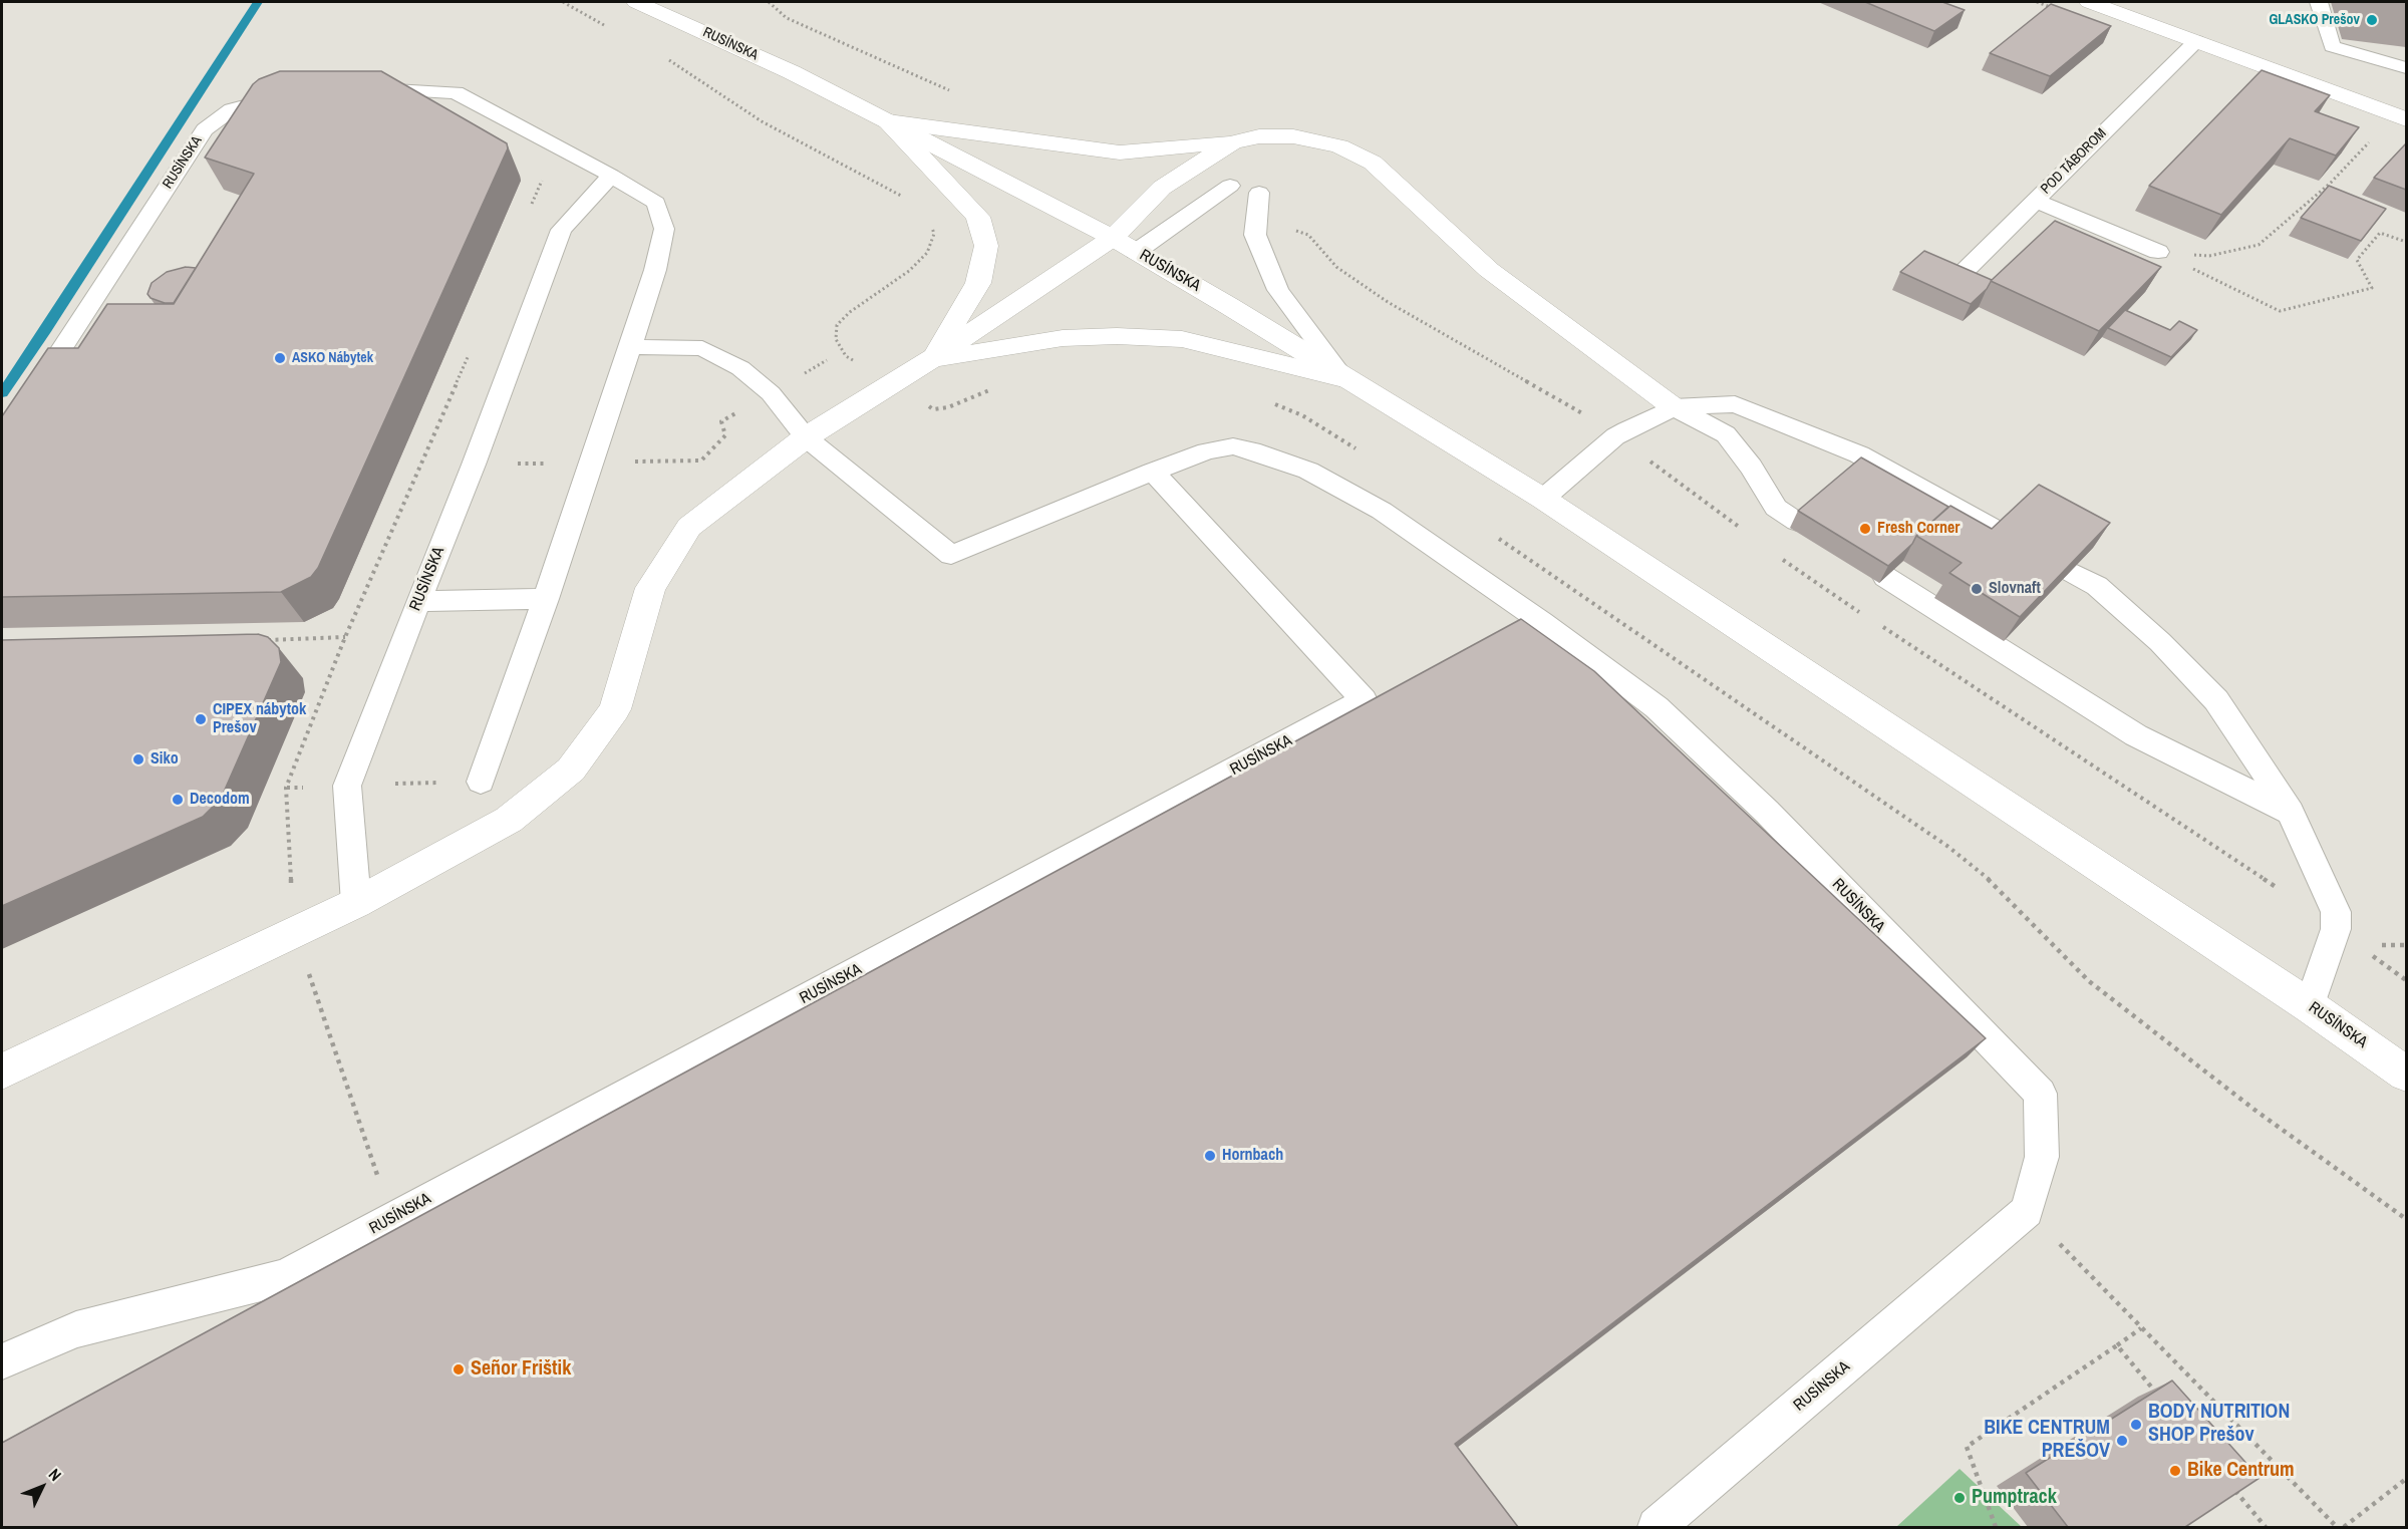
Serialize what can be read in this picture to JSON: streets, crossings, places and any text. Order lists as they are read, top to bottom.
{
  "streets": {
    "street": ["RUSÍNSKA"],
    "lane": ["POD TÁBOROM"]
  },
  "places": [
    "GLASKO Prešov",
    "ASKO Nábytek",
    "Fresh Corner",
    "Slovnaft",
    "CIPEX nábytok Prešov",
    "Siko",
    "Decodom",
    "Hornbach",
    "Señor Frištik",
    "BODY NUTRITION SHOP Prešov",
    "BIKE CENTRUM PREŠOV",
    "Bike Centrum",
    "Pumptrack"
  ],
  "north": "top right"
}
